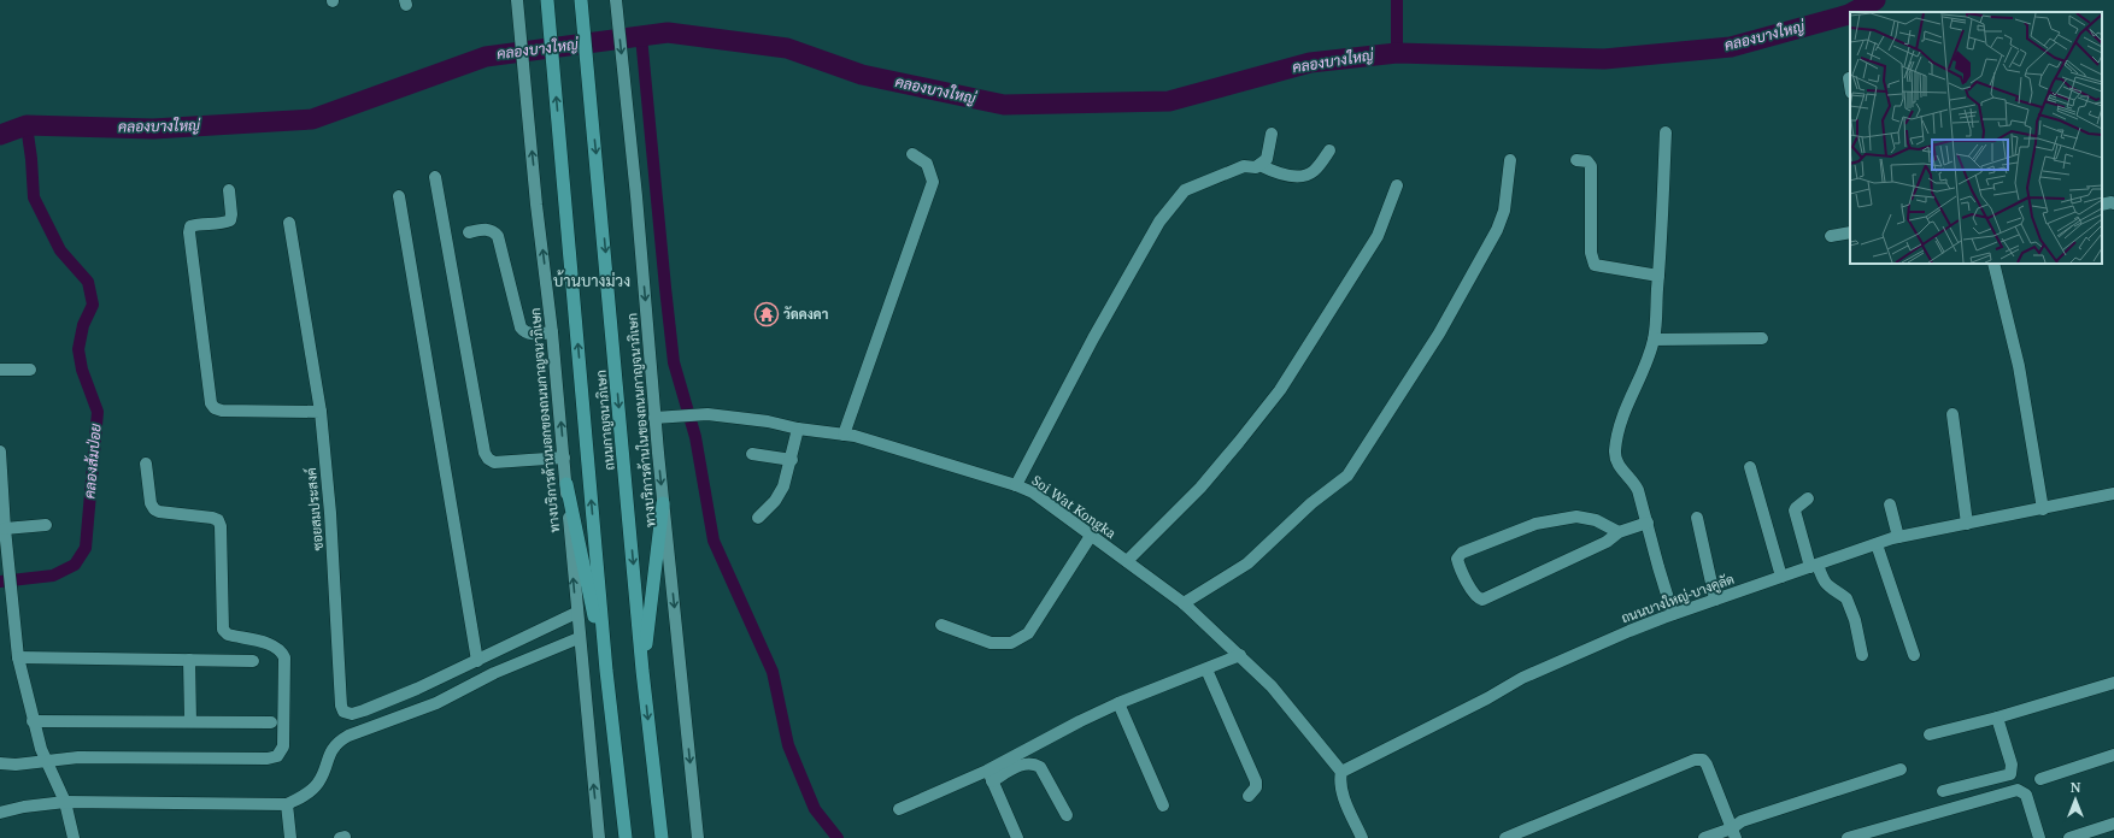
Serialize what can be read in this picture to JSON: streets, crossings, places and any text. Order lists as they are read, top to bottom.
{
  "streets": {
    "highway": ["ถนนกาญจนาภิเษก"],
    "street": [
      "ทางบริการด้านนอกของถนนกาญจนาภิเษก",
      "ทางบริการด้านในของถนนกาญจนาภิเษก",
      "Soi Wat Kongka",
      "ซอยสมประสงค์",
      "ถนนบางใหญ่-บางคูลัด"
    ]
  },
  "crossings": [
    ["ทางบริการด้านนอกของถนนกาญจนาภิเษก", "ซอยสมประสงค์"],
    ["ทางบริการด้านในของถนนกาญจนาภิเษก", "Soi Wat Kongka"],
    ["Soi Wat Kongka", "ถนนบางใหญ่-บางคูลัด"]
  ],
  "one_way": ["ทางบริการด้านนอกของถนนกาญจนาภิเษก", "ทางบริการด้านในของถนนกาญจนาภิเษก"],
  "districts": ["บ้านบางม่วง"],
  "water": ["คลองบางใหญ่", "คลองส้มป่อย"],
  "places": {
    "temple": ["วัดคงคา"]
  },
  "north": "top"
}
